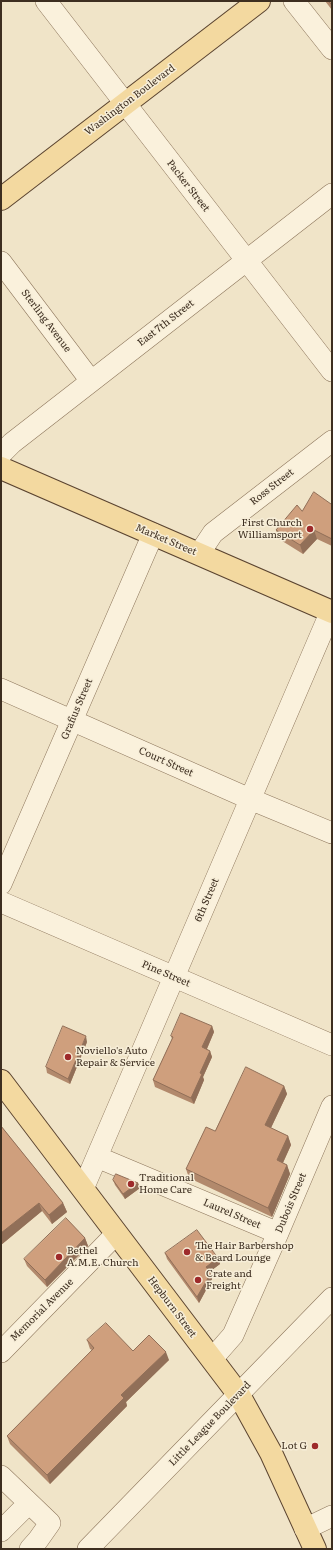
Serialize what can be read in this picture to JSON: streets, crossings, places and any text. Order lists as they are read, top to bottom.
{
  "streets": {
    "main road": ["Washington Boulevard", "Market Street", "Hepburn Street"],
    "street": [
      "Packer Street",
      "Sterling Avenue",
      "East 7th Street",
      "Ross Street",
      "Grafius Street",
      "Court Street",
      "6th Street",
      "Pine Street",
      "Dubois Street",
      "Laurel Street",
      "Memorial Avenue",
      "Little League Boulevard"
    ]
  },
  "crossings": [
    ["Washington Boulevard", "Packer Street"],
    ["Packer Street", "East 7th Street"],
    ["Sterling Avenue", "East 7th Street"],
    ["Ross Street", "Market Street"],
    ["Market Street", "Grafius Street"],
    ["Market Street", "6th Street"],
    ["Grafius Street", "Court Street"],
    ["Court Street", "6th Street"],
    ["6th Street", "Pine Street"],
    ["6th Street", "Laurel Street"],
    ["6th Street", "Hepburn Street"],
    ["Dubois Street", "Laurel Street"],
    ["Dubois Street", "Hepburn Street"],
    ["Hepburn Street", "Memorial Avenue"],
    ["Hepburn Street", "Little League Boulevard"]
  ],
  "places": [
    "First Church Williamsport",
    "Noviello's Auto Repair & Service",
    "Traditional Home Care",
    "The Hair Barbershop & Beard Lounge",
    "Bethel A.M.E. Church",
    "Crate and Freight",
    "Lot G"
  ]
}
